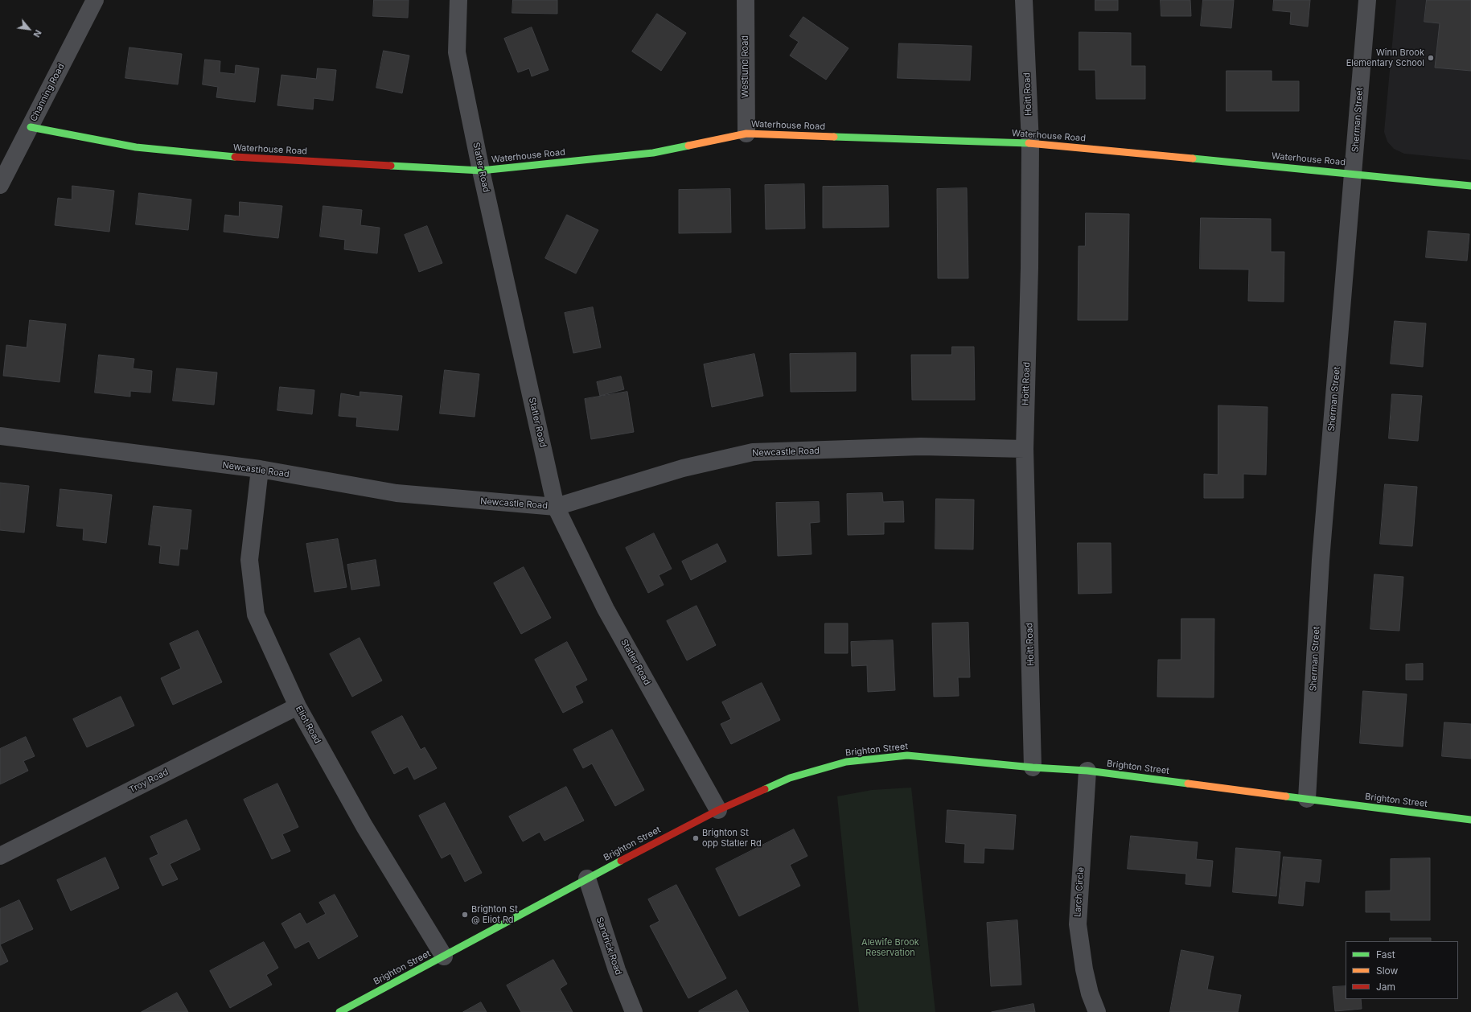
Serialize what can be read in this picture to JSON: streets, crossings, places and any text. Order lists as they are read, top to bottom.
{
  "streets": {
    "street": [
      "Westlund Road",
      "Channing Road",
      "Hoitt Road",
      "Sherman Street",
      "Waterhouse Road",
      "Statler Road",
      "Newcastle Road",
      "Eliot Road",
      "Brighton Street",
      "Troy Road",
      "Larch Circle",
      "Sandrick Road"
    ]
  },
  "crossings": [
    ["Westlund Road", "Waterhouse Road"],
    ["Channing Road", "Waterhouse Road"],
    ["Hoitt Road", "Waterhouse Road"],
    ["Hoitt Road", "Newcastle Road"],
    ["Hoitt Road", "Brighton Street"],
    ["Sherman Street", "Waterhouse Road"],
    ["Sherman Street", "Brighton Street"],
    ["Waterhouse Road", "Statler Road"],
    ["Statler Road", "Newcastle Road"],
    ["Statler Road", "Brighton Street"],
    ["Newcastle Road", "Eliot Road"],
    ["Eliot Road", "Brighton Street"],
    ["Eliot Road", "Troy Road"],
    ["Brighton Street", "Larch Circle"],
    ["Brighton Street", "Sandrick Road"]
  ],
  "parks": ["Alewife Brook Reservation"],
  "places": ["Winn Brook Elementary School", "Brighton St opp Statler Rd", "Brighton St @ Eliot Rd"],
  "legend": ["Fast", "Slow", "Jam"],
  "north": "bottom right"
}
